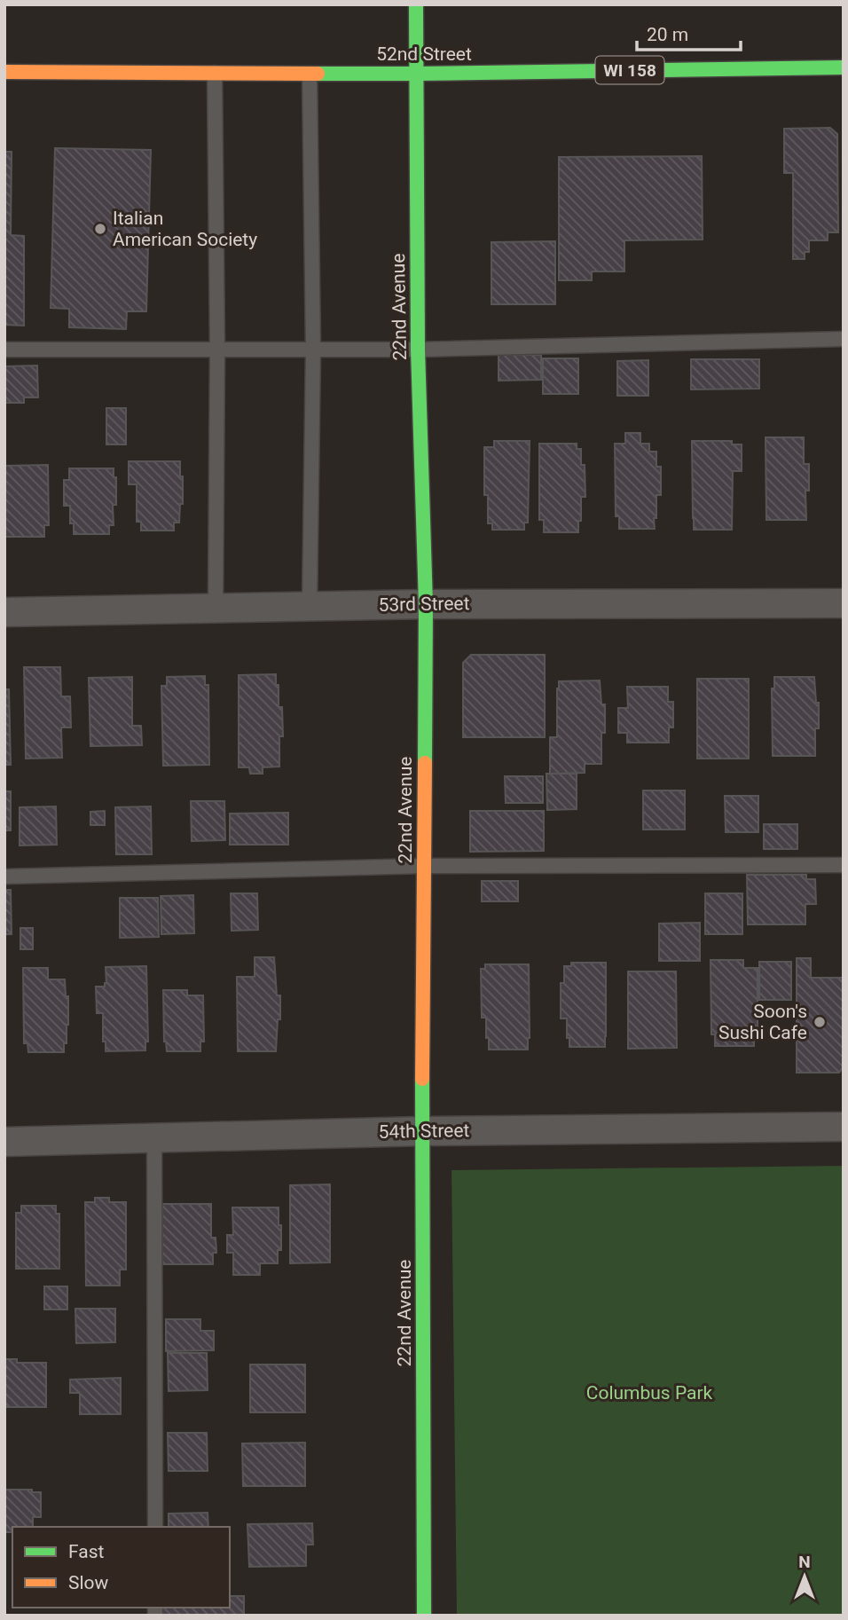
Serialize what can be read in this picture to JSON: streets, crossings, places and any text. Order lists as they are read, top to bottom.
{
  "streets": {
    "street": [
      "52nd Street",
      "WI 158",
      "22nd Avenue",
      "53rd Street",
      "54th Street"
    ]
  },
  "crossings": [
    ["52nd Street", "22nd Avenue"],
    ["22nd Avenue", "53rd Street"],
    ["22nd Avenue", "54th Street"]
  ],
  "parks": ["Columbus Park"],
  "places": ["Italian American Society", "Soon's Sushi Cafe"],
  "legend": ["Fast", "Slow"],
  "scale_bar": "20 m",
  "north": "top"
}
